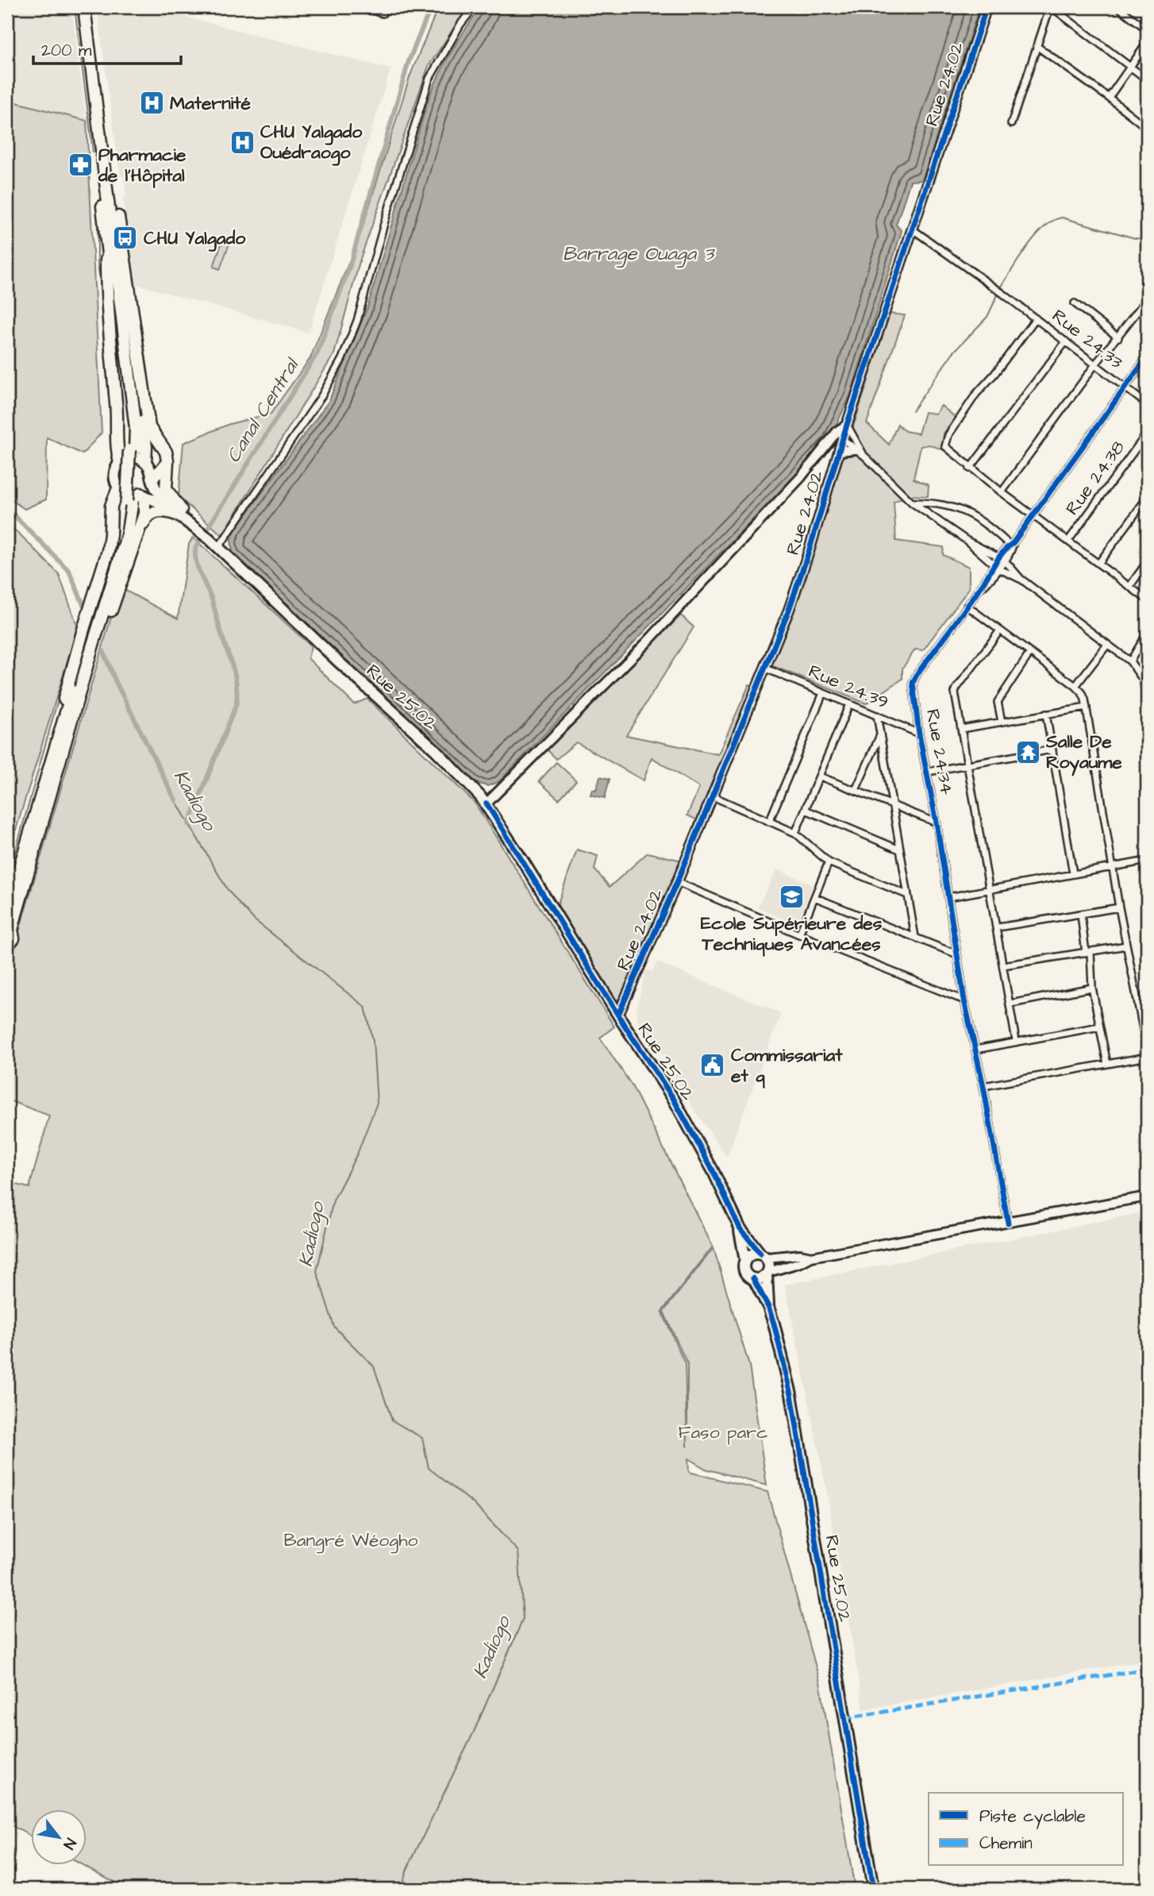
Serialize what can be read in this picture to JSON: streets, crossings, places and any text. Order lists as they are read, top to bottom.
{
  "streets": {
    "main road": ["Rue 25.02"],
    "street": [
      "Rue 24.02",
      "Rue 24.33",
      "Rue 24.38",
      "Rue 24.39",
      "Rue 24.34"
    ]
  },
  "crossings": [
    ["Rue 24.02", "Rue 24.33"],
    ["Rue 24.02", "Rue 24.39"],
    ["Rue 24.02", "Rue 25.02"],
    ["Rue 24.33", "Rue 24.34"],
    ["Rue 24.39", "Rue 24.34"]
  ],
  "water": ["Barrage Ouaga 3", "Canal Central", "Kadiogo"],
  "parks": ["Faso parc", "Bangré Wéogho"],
  "places": {
    "hospital": ["Maternité", "CHU Yalgado Ouédraogo"],
    "pharmacy": ["Pharmacie de l'Hôpital"],
    "bus stop": ["CHU Yalgado"],
    "temple": ["Salle De Royaume"],
    "school or university": ["Ecole Supérieure des Techniques Avancées"],
    "public building": ["Commissariat et q"]
  },
  "legend": ["Piste cyclable", "Chemin"],
  "scale_bar": "200 m",
  "north": "bottom right"
}
